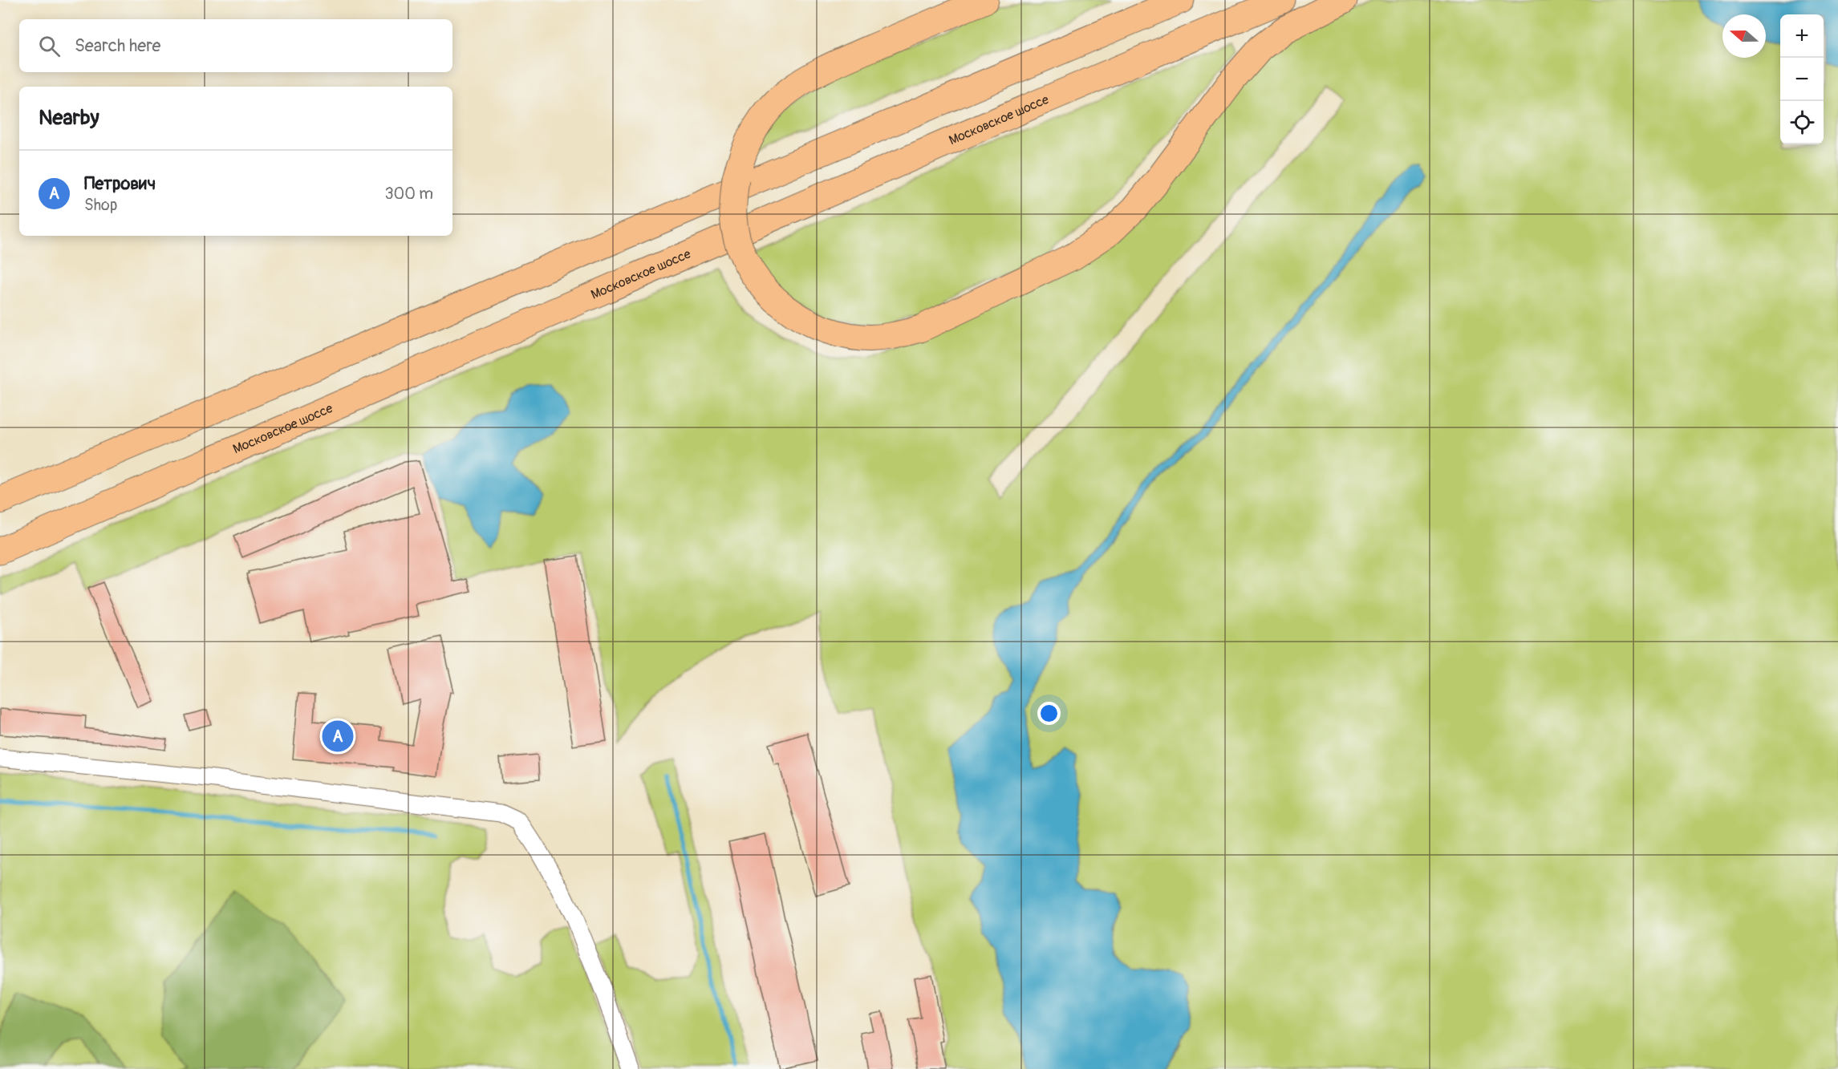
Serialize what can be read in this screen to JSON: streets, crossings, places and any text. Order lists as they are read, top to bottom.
{
  "streets": {
    "highway": ["Московское шоссе"]
  },
  "north": "left",
  "page": {
    "map_buttons": ["+", "−"],
    "search": "Search here",
    "heading": "Nearby",
    "list": [
      {
        "mark": "A",
        "name": "Петрович",
        "note": "Shop",
        "value": "300 m"
      }
    ],
    "pins": "A"
  }
}
